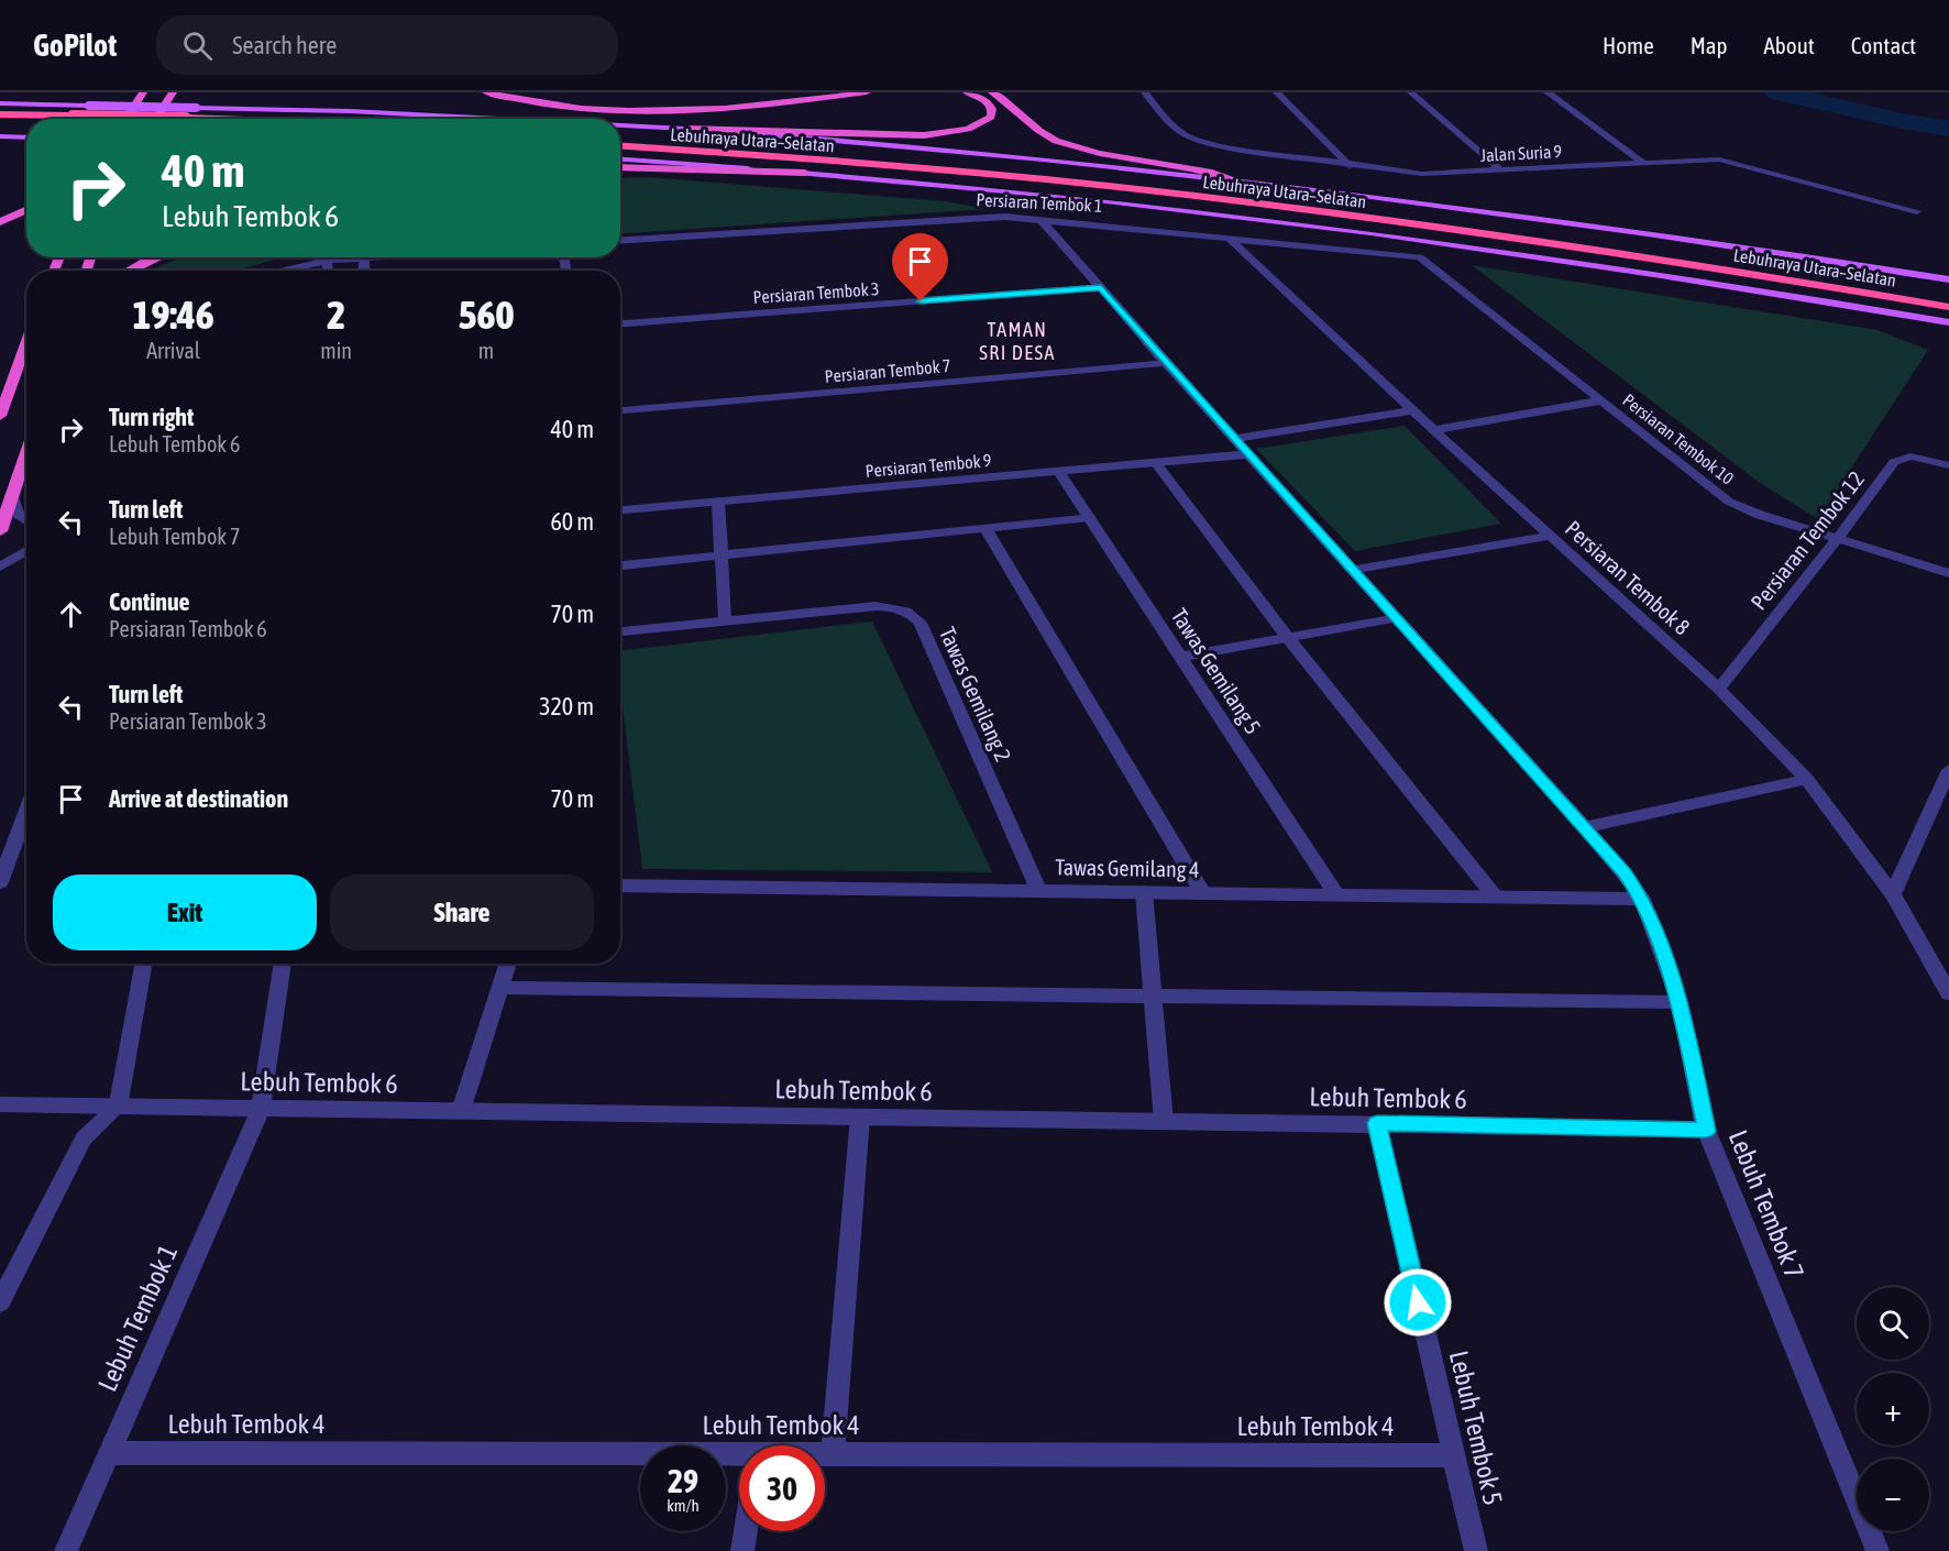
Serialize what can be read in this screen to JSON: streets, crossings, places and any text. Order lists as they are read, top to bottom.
{
  "streets": {
    "highway": ["Lebuhraya Utara–Selatan"],
    "street": [
      "Jalan Suria 9",
      "Persiaran Tembok 1",
      "Persiaran Tembok 3",
      "Persiaran Tembok 7",
      "Persiaran Tembok 10",
      "Persiaran Tembok 9",
      "Persiaran Tembok 12",
      "Persiaran Tembok 8",
      "Tawas Gemilang 5",
      "Tawas Gemilang 2",
      "Tawas Gemilang 4",
      "Lebuh Tembok 6",
      "Lebuh Tembok 7",
      "Lebuh Tembok 1",
      "Lebuh Tembok 4",
      "Lebuh Tembok 5"
    ]
  },
  "crossings": [
    ["Persiaran Tembok 1", "Persiaran Tembok 10"],
    ["Persiaran Tembok 1", "Persiaran Tembok 8"],
    ["Persiaran Tembok 1", "Lebuh Tembok 7"],
    ["Persiaran Tembok 3", "Lebuh Tembok 7"],
    ["Persiaran Tembok 7", "Lebuh Tembok 7"],
    ["Persiaran Tembok 10", "Persiaran Tembok 12"],
    ["Persiaran Tembok 9", "Tawas Gemilang 5"],
    ["Persiaran Tembok 9", "Lebuh Tembok 7"],
    ["Persiaran Tembok 12", "Persiaran Tembok 8"],
    ["Tawas Gemilang 5", "Tawas Gemilang 4"],
    ["Tawas Gemilang 2", "Tawas Gemilang 4"],
    ["Tawas Gemilang 4", "Lebuh Tembok 7"],
    ["Lebuh Tembok 6", "Lebuh Tembok 7"],
    ["Lebuh Tembok 6", "Lebuh Tembok 1"],
    ["Lebuh Tembok 6", "Lebuh Tembok 5"],
    ["Lebuh Tembok 1", "Lebuh Tembok 4"],
    ["Lebuh Tembok 4", "Lebuh Tembok 5"]
  ],
  "districts": ["TAMAN SRI DESA"],
  "page": {
    "header": "GoPilot",
    "search": "Search here",
    "nav": [
      "Home",
      "Map",
      "About",
      "Contact"
    ],
    "turn": ["40 m", "Lebuh Tembok 6"],
    "eta": [
      "19:46",
      "Arrival",
      "2",
      "min",
      "560",
      "m"
    ],
    "list": [
      {
        "name": "Turn right",
        "note": "Lebuh Tembok 6",
        "value": "40 m"
      },
      {
        "name": "Turn left",
        "note": "Lebuh Tembok 7",
        "value": "60 m"
      },
      {
        "name": "Continue",
        "note": "Persiaran Tembok 6",
        "value": "70 m"
      },
      {
        "name": "Turn left",
        "note": "Persiaran Tembok 3",
        "value": "320 m"
      },
      {
        "name": "Arrive at destination",
        "value": "70 m"
      }
    ],
    "buttons": ["Exit", "Share"],
    "map_buttons": ["+", "−"],
    "speed": "29 km/h",
    "limit": "30"
  }
}
